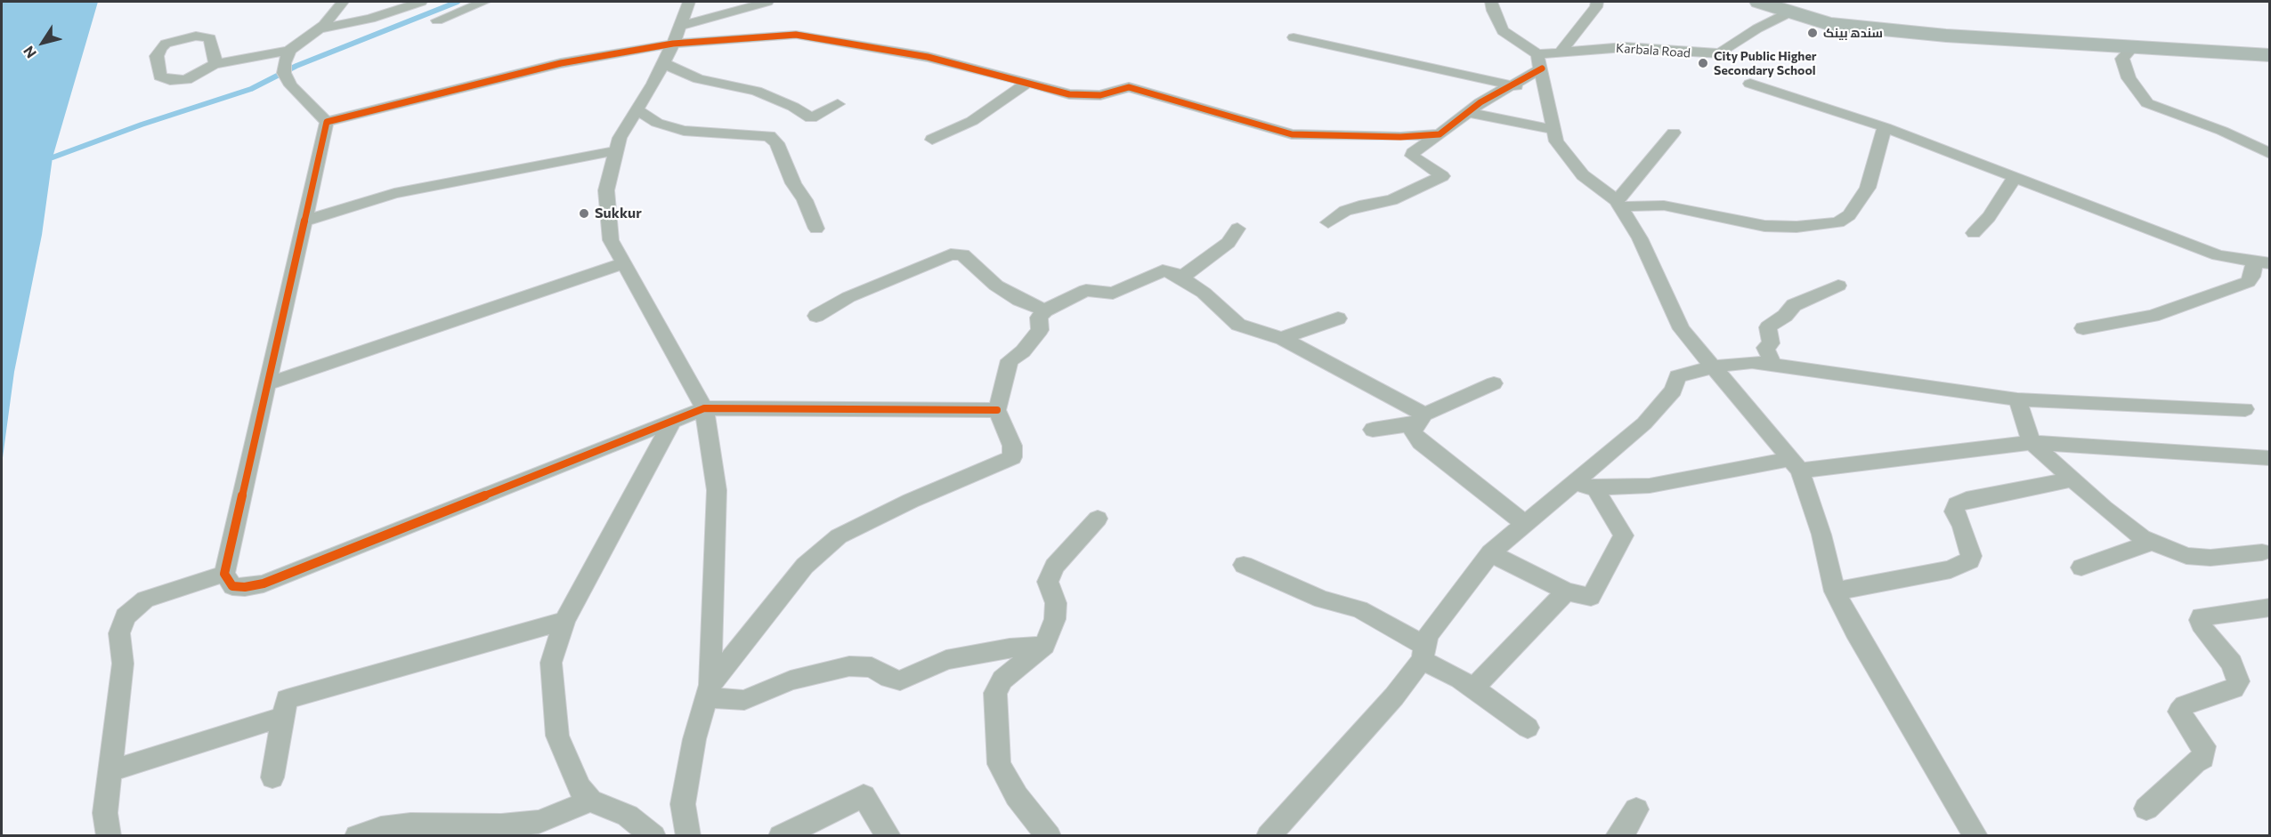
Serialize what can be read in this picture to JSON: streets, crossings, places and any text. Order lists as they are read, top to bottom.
{
  "streets": {
    "street": ["Karbala Road"]
  },
  "places": ["سندھ بینک", "City Public Higher Secondary School", "Sukkur"],
  "north": "bottom left"
}
